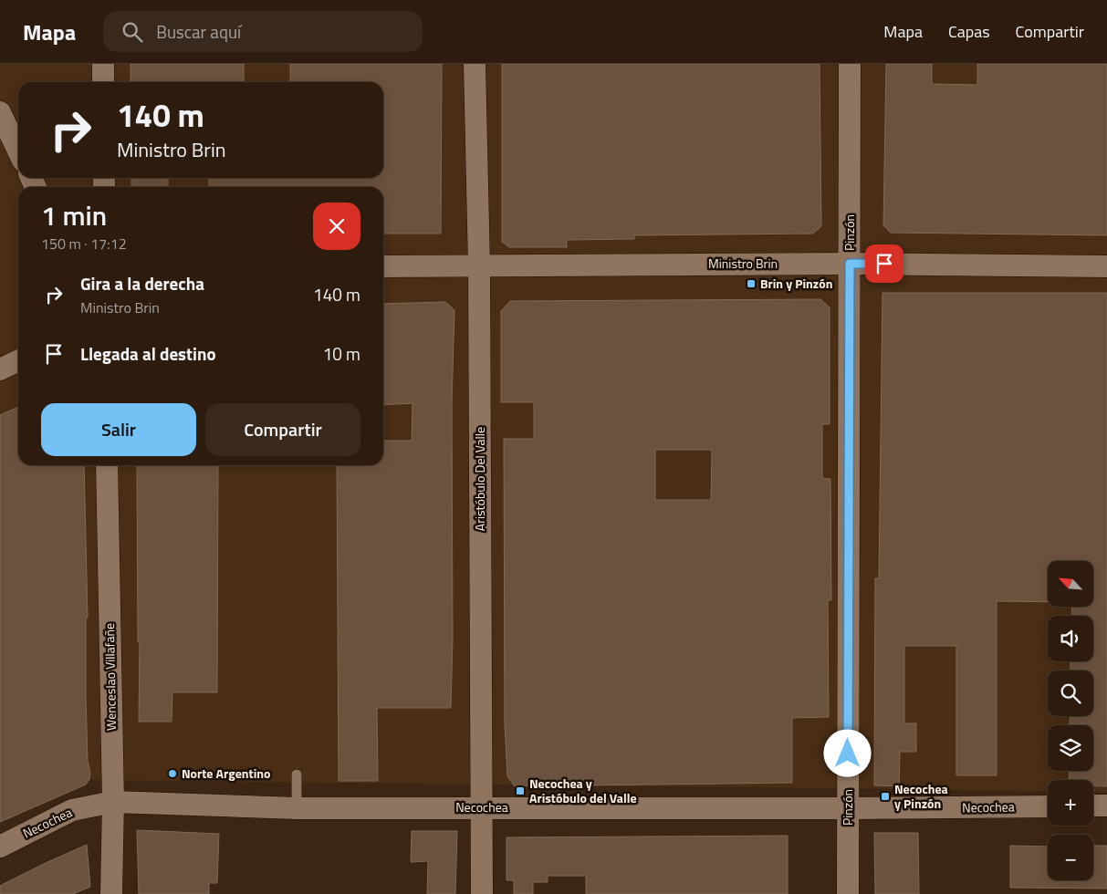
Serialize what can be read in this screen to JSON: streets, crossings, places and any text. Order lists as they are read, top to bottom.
{
  "streets": {
    "street": [
      "Pinzón",
      "Ministro Brin",
      "Aristóbulo Del Valle",
      "Wenceslao Villafañe",
      "Necochea"
    ]
  },
  "crossings": [
    ["Pinzón", "Ministro Brin"],
    ["Pinzón", "Necochea"],
    ["Ministro Brin", "Aristóbulo Del Valle"],
    ["Aristóbulo Del Valle", "Necochea"],
    ["Wenceslao Villafañe", "Necochea"]
  ],
  "places": {
    "transit": ["Brin y Pinzón", "Necochea y Aristóbulo del Valle", "Necochea y Pinzón"],
    "other": ["Norte Argentino"]
  },
  "north": "top left",
  "page": {
    "header": "Mapa",
    "search": "Buscar aquí",
    "nav": ["Mapa", "Capas", "Compartir"],
    "turn": ["140 m", "Ministro Brin"],
    "heading": ["1 min", "150 m · 17:12"],
    "list": [
      {
        "name": "Gira a la derecha",
        "note": "Ministro Brin",
        "value": "140 m"
      },
      {
        "name": "Llegada al destino",
        "value": "10 m"
      }
    ],
    "buttons": ["Salir", "Compartir"],
    "map_buttons": ["+", "−"]
  }
}
